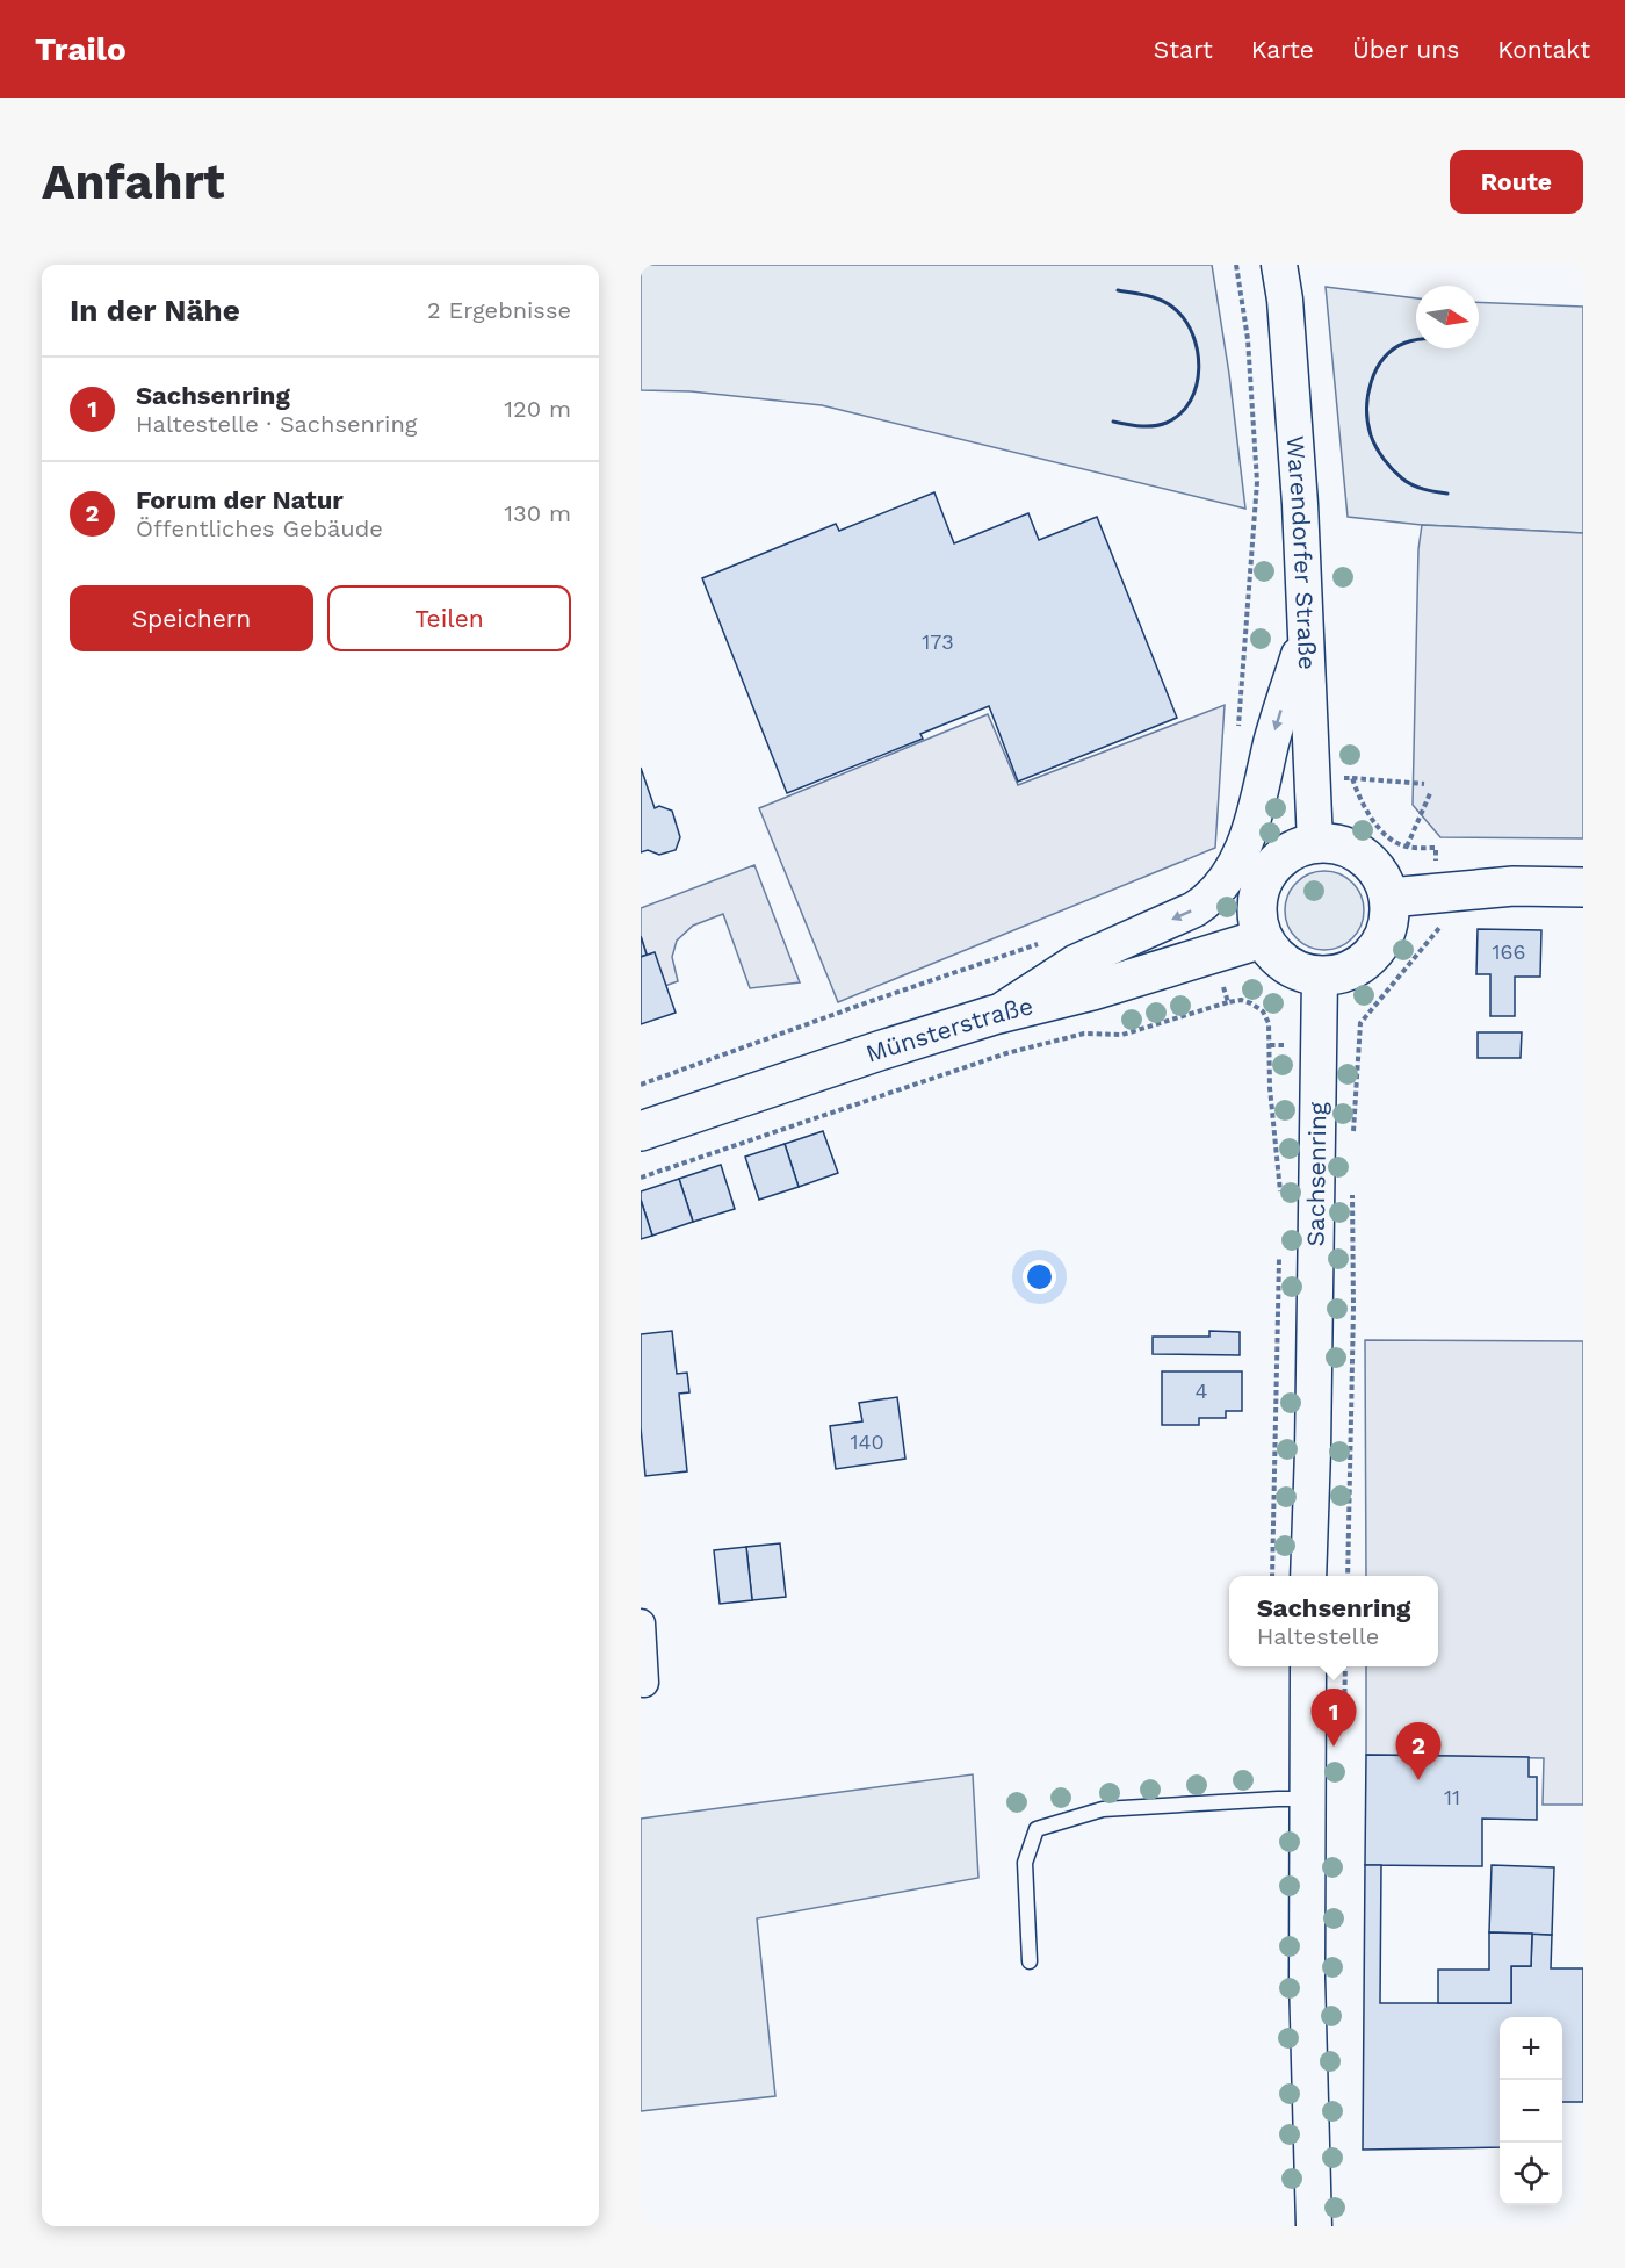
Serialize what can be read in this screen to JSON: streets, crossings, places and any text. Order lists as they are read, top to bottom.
{
  "streets": {
    "main road": ["Münsterstraße"],
    "street": ["Warendorfer Straße", "Sachsenring"]
  },
  "crossings": [
    ["Warendorfer Straße", "Münsterstraße"],
    ["Warendorfer Straße", "Sachsenring"],
    ["Münsterstraße", "Sachsenring"]
  ],
  "house_numbers": [
    "173",
    "166",
    "4",
    "140",
    "11"
  ],
  "north": "right",
  "page": {
    "header": "Trailo",
    "nav": [
      "Start",
      "Karte",
      "Über uns",
      "Kontakt"
    ],
    "buttons": [
      "Route",
      ["Speichern", "Teilen"]
    ],
    "title": "Anfahrt",
    "heading": ["In der Nähe", "2 Ergebnisse"],
    "list": [
      {
        "mark": "1",
        "name": "Sachsenring",
        "note": "Haltestelle · Sachsenring",
        "value": "120 m"
      },
      {
        "mark": "2",
        "name": "Forum der Natur",
        "note": "Öffentliches Gebäude",
        "value": "130 m"
      }
    ],
    "popup": ["Sachsenring", "Haltestelle"],
    "pins": ["1", "2"],
    "map_buttons": ["+", "−"]
  }
}
